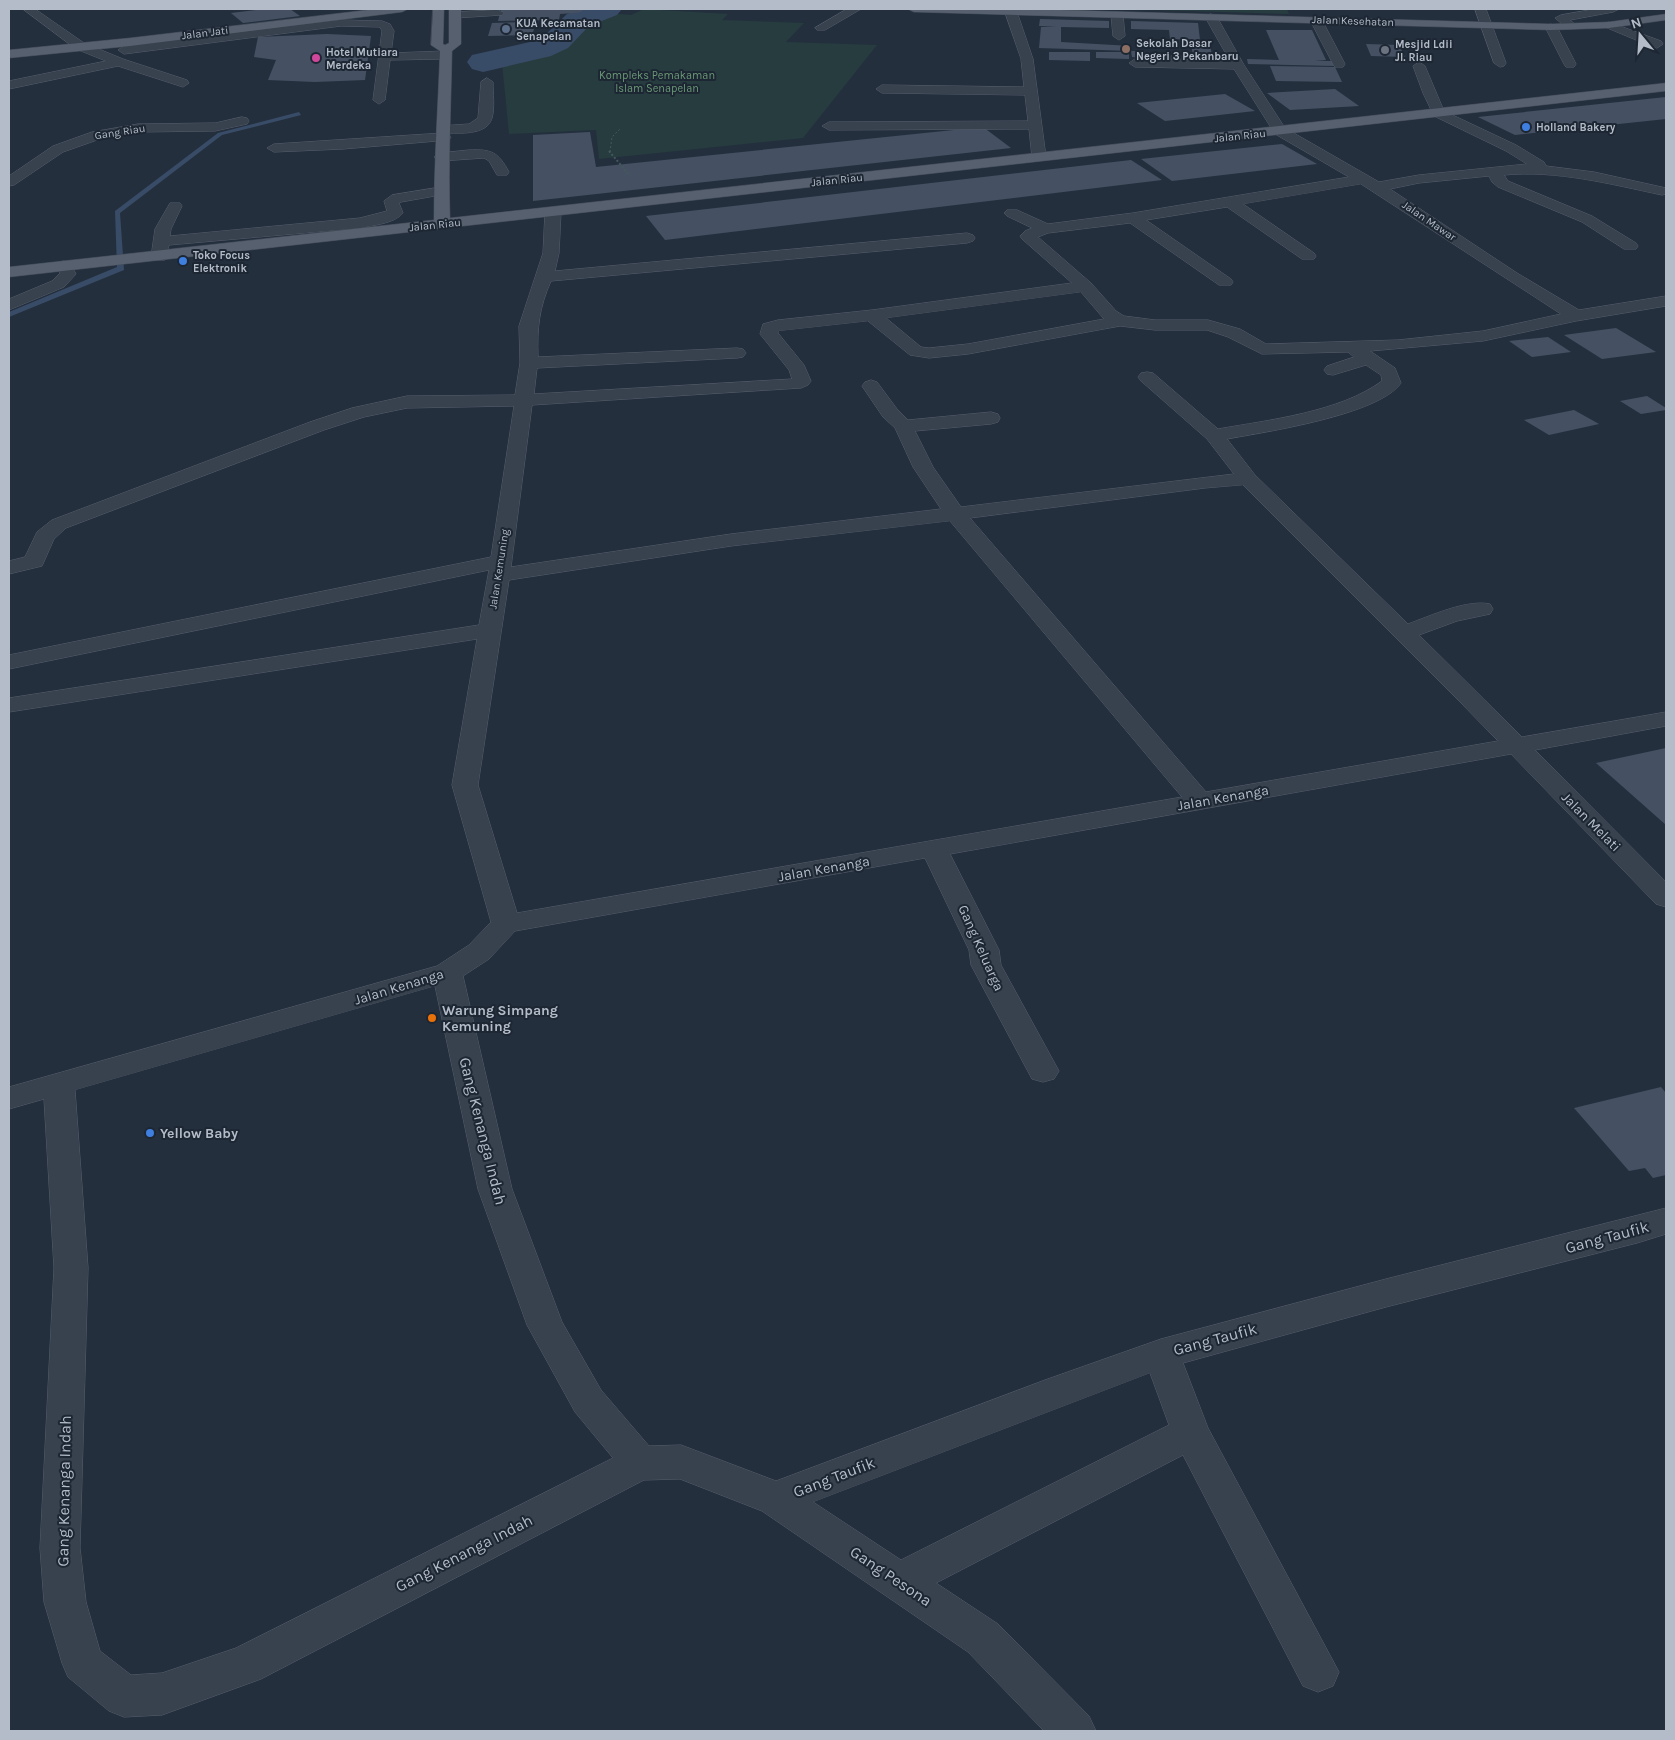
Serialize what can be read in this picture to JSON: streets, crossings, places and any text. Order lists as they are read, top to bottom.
{
  "streets": {
    "main road": ["Jalan Kesehatan", "Jalan Jati", "Jalan Riau"],
    "street": [
      "Gang Riau",
      "Jalan Mawar",
      "Jalan Kemuning",
      "Jalan Kenanga",
      "Jalan Melati",
      "Gang Keluarga",
      "Gang Kenanga Indah",
      "Gang Taufik",
      "Gang Pesona"
    ]
  },
  "crossings": [
    ["Jalan Riau", "Jalan Mawar"],
    ["Jalan Riau", "Jalan Kemuning"],
    ["Jalan Kemuning", "Jalan Kenanga"],
    ["Jalan Kenanga", "Jalan Melati"],
    ["Jalan Kenanga", "Gang Keluarga"],
    ["Jalan Kenanga", "Gang Kenanga Indah"],
    ["Gang Kenanga Indah", "Gang Pesona"],
    ["Gang Taufik", "Gang Pesona"]
  ],
  "parks": ["Kompleks Pemakaman Islam Senapelan"],
  "places": [
    "KUA Kecamatan Senapelan",
    "Sekolah Dasar Negeri 3 Pekanbaru",
    "Mesjid Ldii Jl. Riau",
    "Hotel Mutiara Merdeka",
    "Holland Bakery",
    "Toko Focus Elektronik",
    "Warung Simpang Kemuning",
    "Yellow Baby"
  ],
  "north": "top"
}
